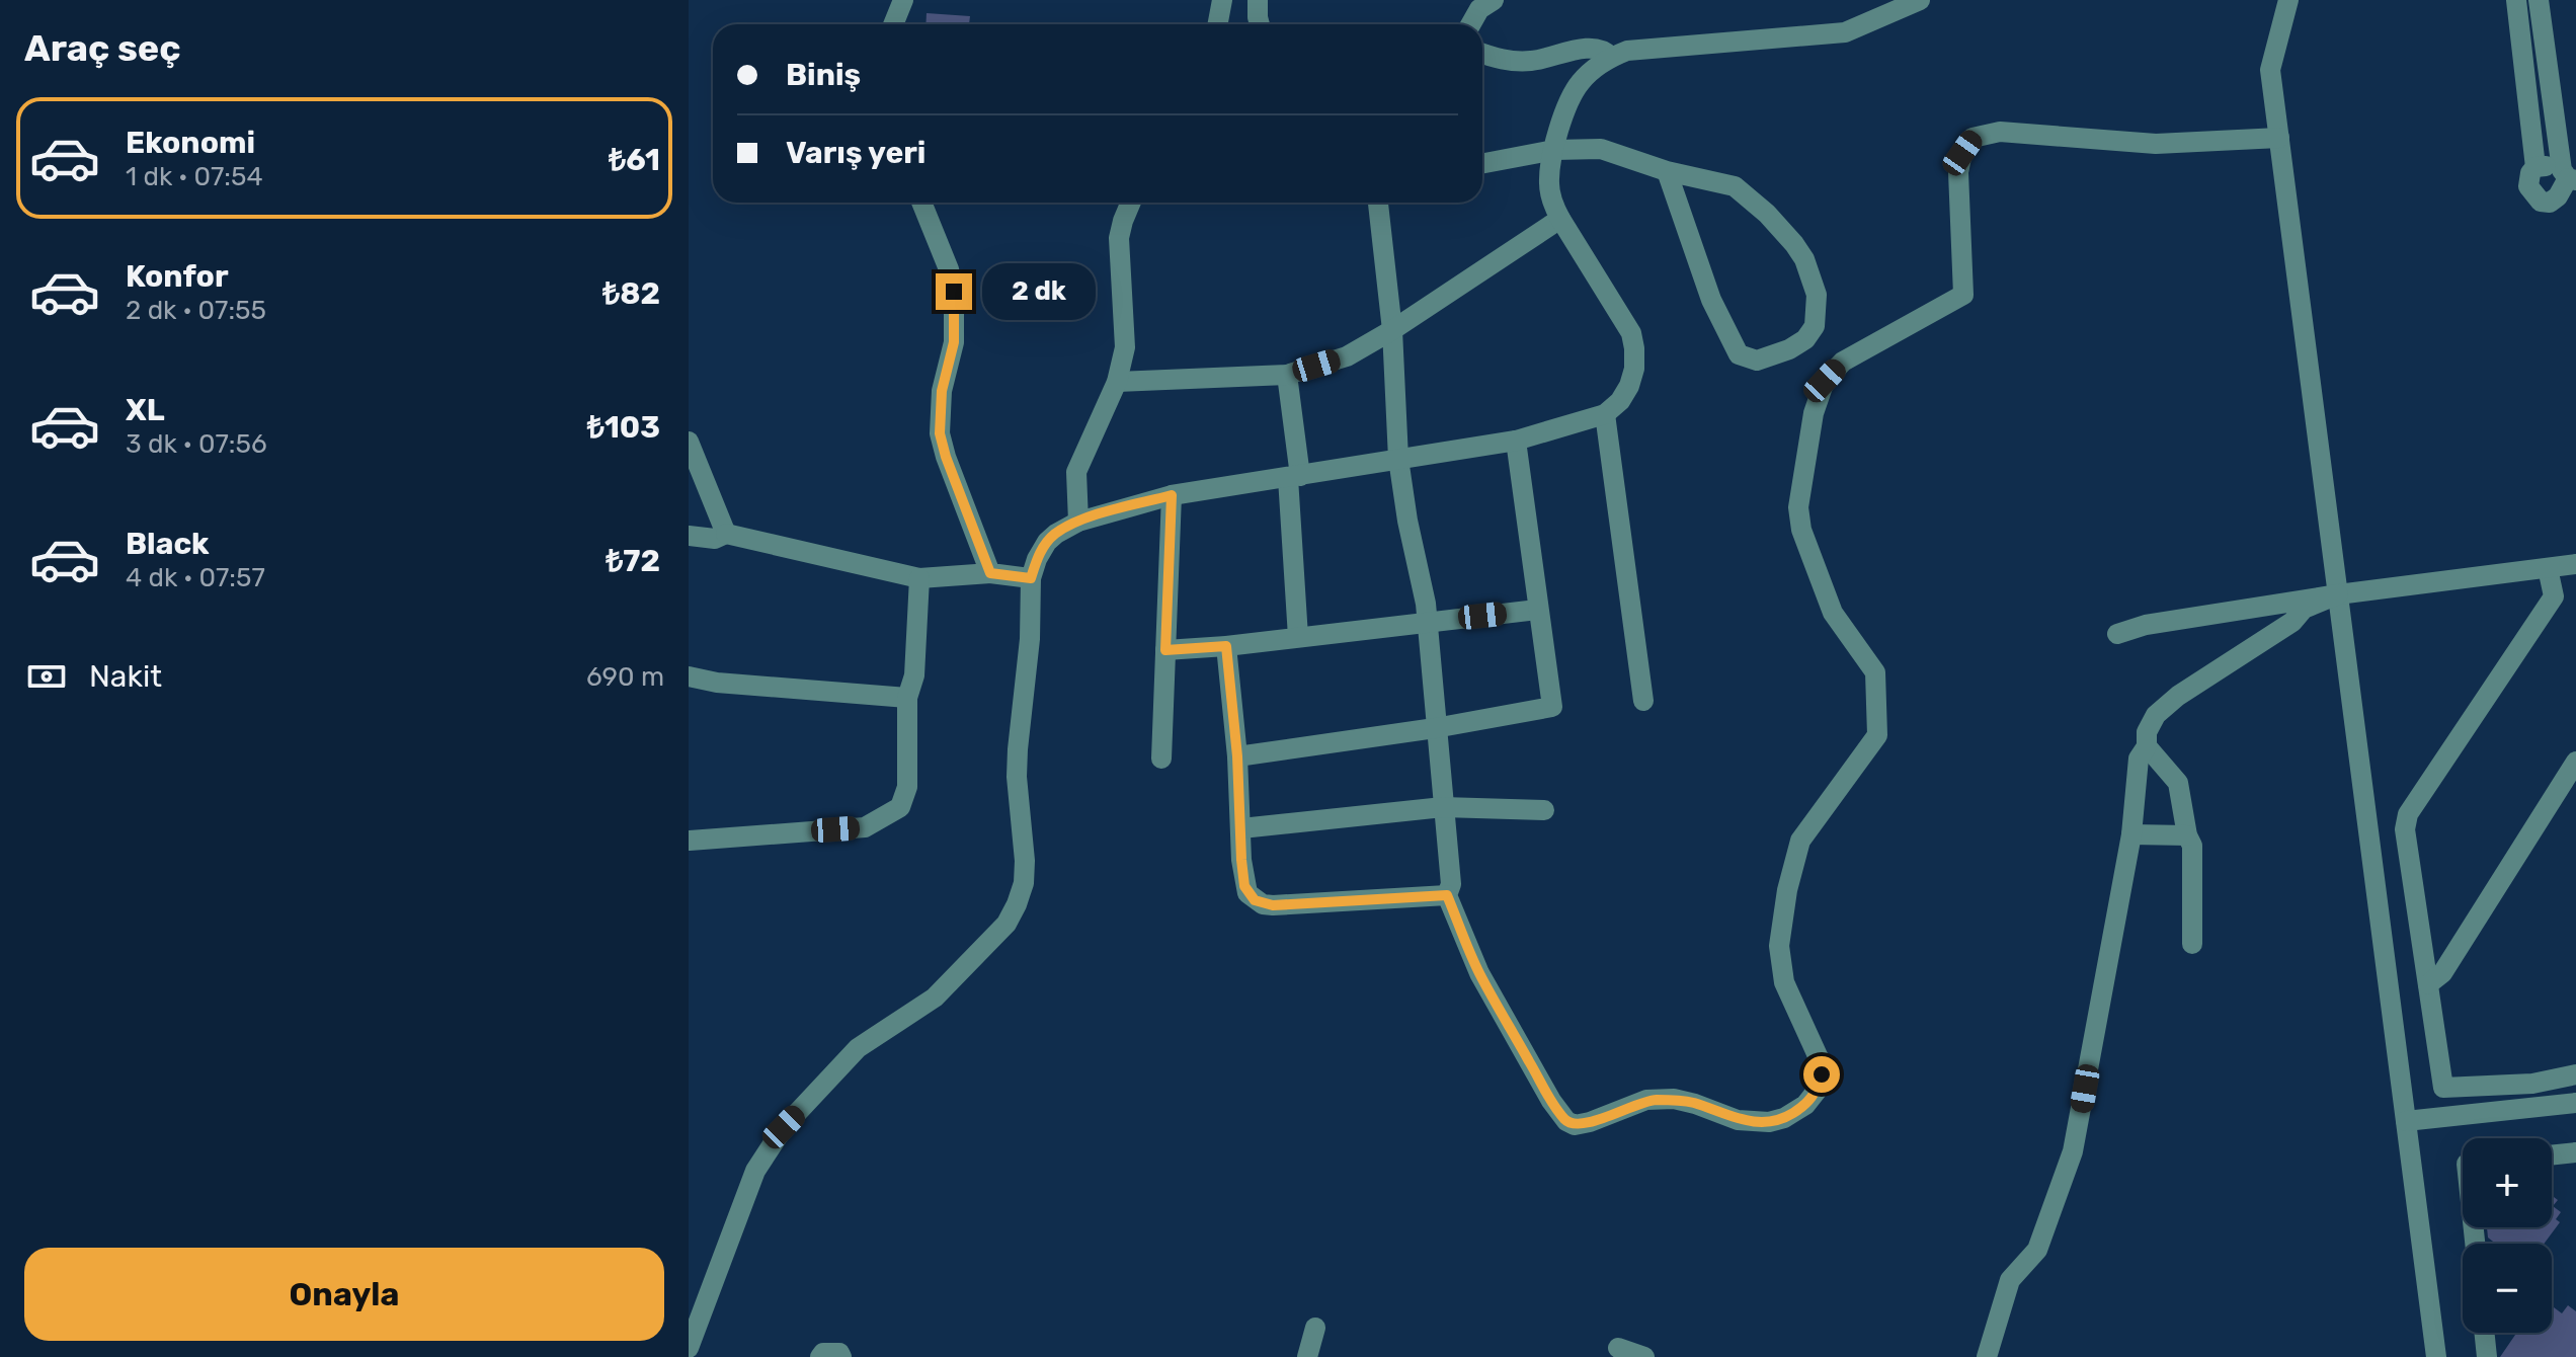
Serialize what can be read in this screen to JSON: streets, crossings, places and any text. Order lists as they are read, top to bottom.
{
  "page": {
    "heading": "Araç seç",
    "banner": ["Biniş", "Varış yeri"],
    "list": [
      {
        "name": "Ekonomi",
        "note": "1 dk · 07:54",
        "value": "₺61"
      },
      {
        "name": "Konfor",
        "note": "2 dk · 07:55",
        "value": "₺82"
      },
      {
        "name": "XL",
        "note": "3 dk · 07:56",
        "value": "₺103"
      },
      {
        "name": "Black",
        "note": "4 dk · 07:57",
        "value": "₺72"
      }
    ],
    "bubble": "2 dk",
    "pay": ["Nakit", "690 m"],
    "map_buttons": ["+", "−"],
    "buttons": "Onayla"
  }
}
